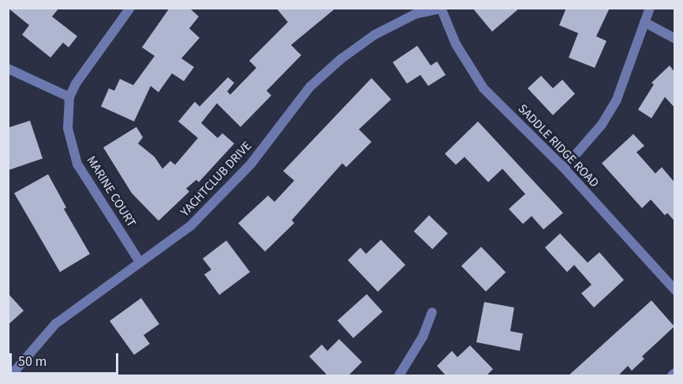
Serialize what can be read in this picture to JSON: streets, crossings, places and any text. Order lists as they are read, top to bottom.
{
  "streets": {
    "street": ["SADDLE RIDGE ROAD", "YACHTCLUB DRIVE", "MARINE COURT"]
  },
  "crossings": [
    ["SADDLE RIDGE ROAD", "YACHTCLUB DRIVE"],
    ["YACHTCLUB DRIVE", "MARINE COURT"]
  ],
  "scale_bar": "50 m"
}
